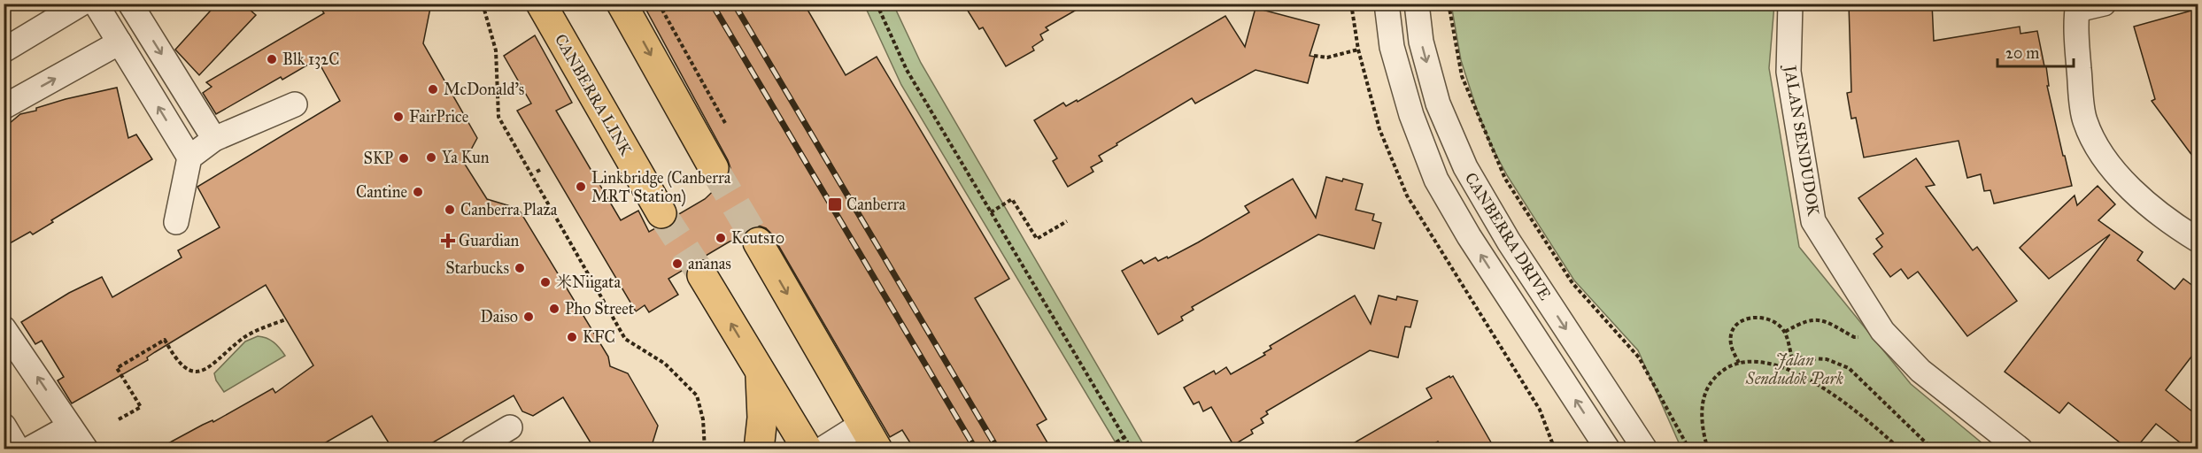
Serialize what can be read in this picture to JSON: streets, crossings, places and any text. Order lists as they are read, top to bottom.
{
  "streets": {
    "main road": ["CANBERRA LINK"],
    "street": ["JALAN SENDUDOK", "CANBERRA DRIVE"]
  },
  "parks": ["Jalan Sendudok Park"],
  "places": {
    "other": [
      "Blk 132C",
      "McDonald's",
      "FairPrice",
      "Ya Kun",
      "SKP",
      "Linkbridge (Canberra MRT Station)",
      "Cantine",
      "Canberra Plaza",
      "Kcuts10",
      "ananas",
      "Starbucks",
      "米Niigata",
      "Pho Street",
      "Daiso",
      "KFC"
    ],
    "transit": ["Canberra"],
    "health": ["Guardian"]
  },
  "scale_bar": "20 m"
}
